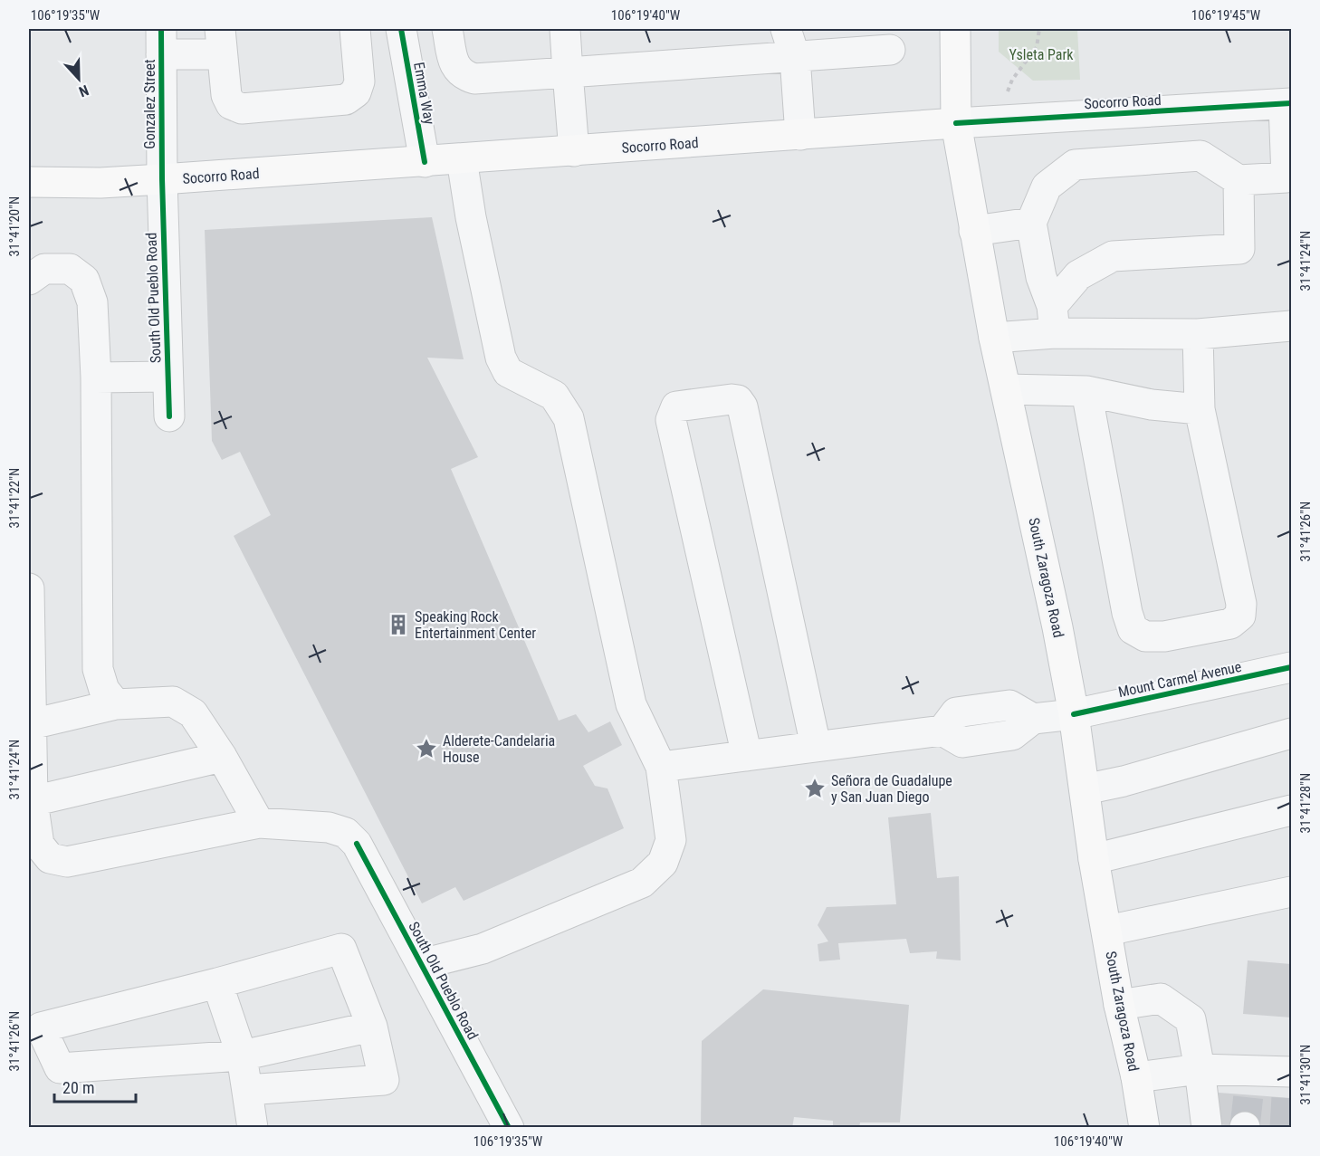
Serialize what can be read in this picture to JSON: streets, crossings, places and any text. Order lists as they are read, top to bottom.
{
  "streets": {
    "main road": ["Socorro Road", "South Zaragoza Road"],
    "street": [
      "Emma Way",
      "Gonzalez Street",
      "South Old Pueblo Road",
      "Mount Carmel Avenue"
    ]
  },
  "crossings": [
    ["Emma Way", "Socorro Road"],
    ["Socorro Road", "Gonzalez Street"],
    ["Socorro Road", "South Old Pueblo Road"],
    ["Socorro Road", "South Zaragoza Road"],
    ["Gonzalez Street", "South Old Pueblo Road"],
    ["South Zaragoza Road", "Mount Carmel Avenue"]
  ],
  "parks": ["Ysleta Park"],
  "places": {
    "building": ["Speaking Rock Entertainment Center"],
    "place": ["Alderete-Candelaria House", "Señora de Guadalupe y San Juan Diego"]
  },
  "scale_bar": "20 m",
  "north": "bottom",
  "coordinates": [
    "106°19'35\"W",
    "106°19'40\"W",
    "106°19'45\"W",
    "31°41'20\"N",
    "31°41'24\"N",
    "31°41'22\"N",
    "31°41'26\"N",
    "31°41'28\"N",
    "31°41'30\"N"
  ]
}
